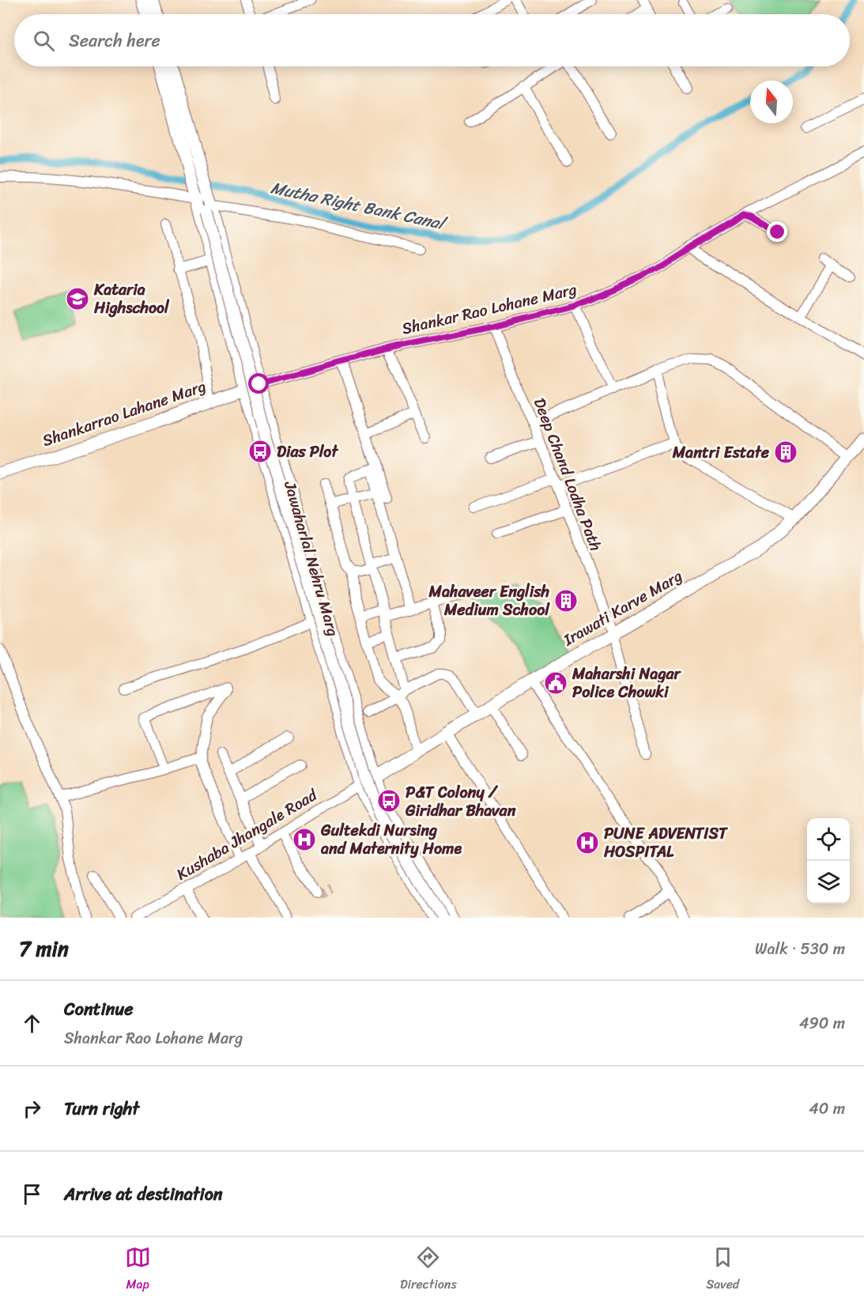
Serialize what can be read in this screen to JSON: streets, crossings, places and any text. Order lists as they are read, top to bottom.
{
  "streets": {
    "main road": ["Shankarrao Lahane Marg", "Jawaharlal Nehru Marg", "Irawati Karve Marg"],
    "street": ["Shankar Rao Lohane Marg", "Deep Chand Lodha Path", "Kushaba Jhangale Road"]
  },
  "crossings": [
    ["Shankar Rao Lohane Marg", "Shankarrao Lahane Marg"],
    ["Shankar Rao Lohane Marg", "Deep Chand Lodha Path"],
    ["Shankar Rao Lohane Marg", "Jawaharlal Nehru Marg"],
    ["Shankarrao Lahane Marg", "Jawaharlal Nehru Marg"],
    ["Deep Chand Lodha Path", "Irawati Karve Marg"],
    ["Jawaharlal Nehru Marg", "Irawati Karve Marg"],
    ["Jawaharlal Nehru Marg", "Kushaba Jhangale Road"],
    ["Irawati Karve Marg", "Kushaba Jhangale Road"]
  ],
  "water": ["Mutha Right Bank Canal"],
  "places": {
    "school or university": ["Kataria Highschool"],
    "bus stop": ["Dias Plot", "P&T Colony / Giridhar Bhavan"],
    "building": ["Mantri Estate", "Mahaveer English Medium School"],
    "public building": ["Maharshi Nagar Police Chowki"],
    "hospital": ["Gultekdi Nursing and Maternity Home", "PUNE ADVENTIST HOSPITAL"]
  },
  "north": "top",
  "page": {
    "search": "Search here",
    "heading": ["7 min", "Walk · 530 m"],
    "list": [
      ["Continue", "Shankar Rao Lohane Marg", "490 m"],
      ["Turn right", "40 m"],
      "Arrive at destination"
    ],
    "nav": ["Map", "Directions", "Saved"]
  }
}
